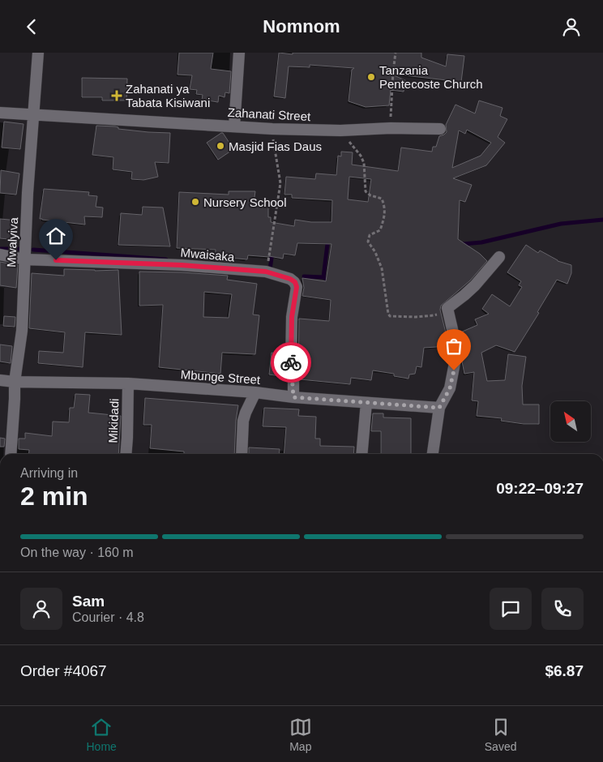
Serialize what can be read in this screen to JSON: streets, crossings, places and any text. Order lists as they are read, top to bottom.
{
  "streets": {
    "street": [
      "Zahanati Street",
      "Mwalyiva",
      "Mwaisaka",
      "Mbunge Street",
      "Mikidadi"
    ]
  },
  "crossings": [
    ["Zahanati Street", "Mwalyiva"],
    ["Mwalyiva", "Mwaisaka"],
    ["Mwalyiva", "Mbunge Street"],
    ["Mwaisaka", "Mbunge Street"],
    ["Mbunge Street", "Mikidadi"]
  ],
  "places": {
    "other": ["Tanzania Pentecoste Church", "Masjid Fias Daus", "Nursery School"],
    "health": ["Zahanati ya Tabata Kisiwani"]
  },
  "north": "top left",
  "page": {
    "header": "Nomnom",
    "heading": ["2 min", "Arriving in", "09:22–09:27"],
    "panel": [
      "Sam",
      "Courier · 4.8",
      "Order #4067",
      "$6.87"
    ],
    "bar": "On the way · 160 m",
    "tabs": ["Home", "Map", "Saved"]
  }
}
